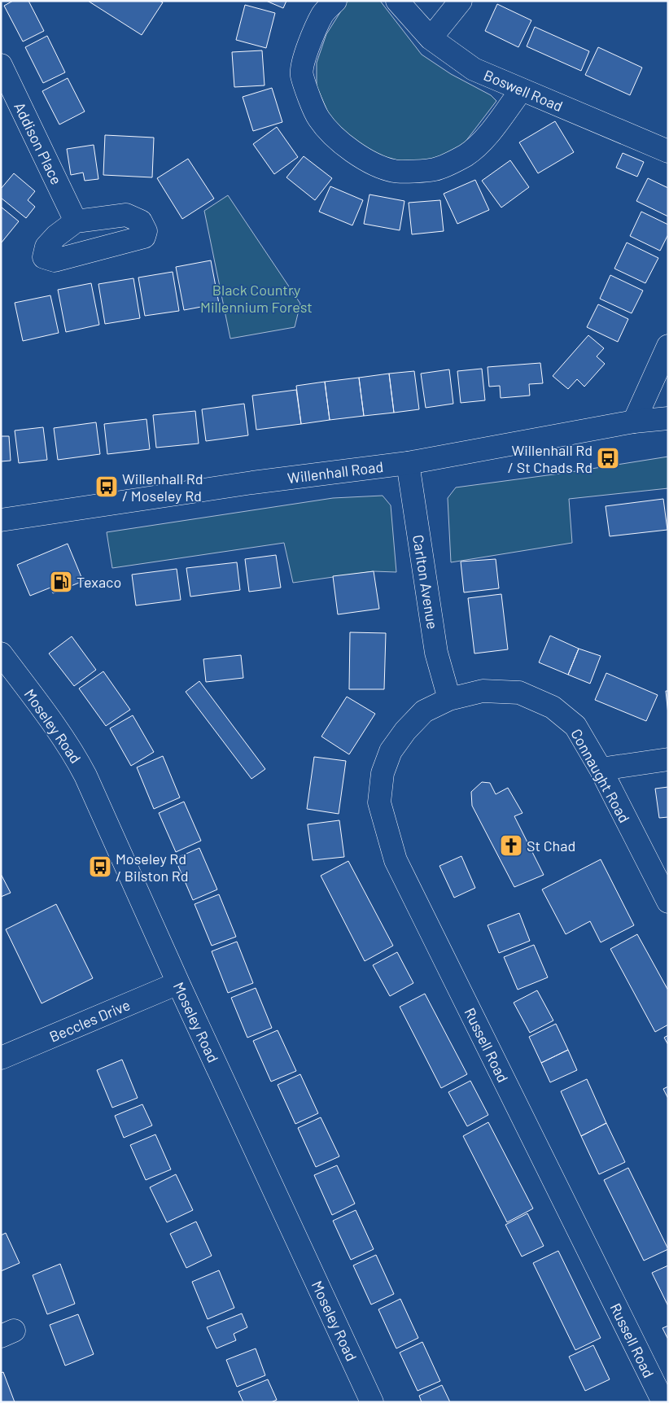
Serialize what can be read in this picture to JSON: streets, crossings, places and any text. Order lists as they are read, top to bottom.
{
  "streets": {
    "street": [
      "Boswell Road",
      "Addison Place",
      "Willenhall Road",
      "Carlton Avenue",
      "Moseley Road",
      "Connaught Road",
      "Beccles Drive",
      "Russell Road"
    ]
  },
  "crossings": [
    ["Willenhall Road", "Carlton Avenue"],
    ["Carlton Avenue", "Connaught Road"],
    ["Carlton Avenue", "Russell Road"],
    ["Moseley Road", "Beccles Drive"],
    ["Connaught Road", "Russell Road"]
  ],
  "parks": ["Black Country Millennium Forest"],
  "places": {
    "bus stop": ["Willenhall Rd / St Chads Rd", "Willenhall Rd / Moseley Rd", "Moseley Rd / Bilston Rd"],
    "fuel station": ["Texaco"],
    "church": ["St Chad"]
  }
}
